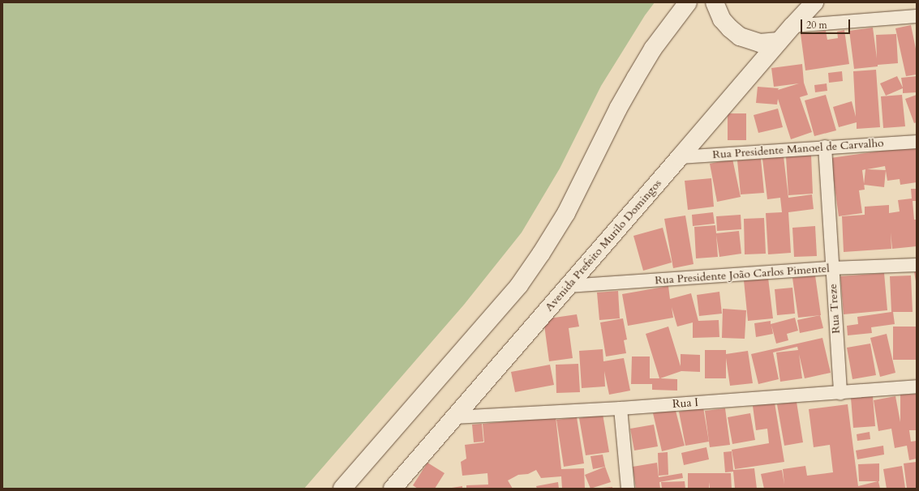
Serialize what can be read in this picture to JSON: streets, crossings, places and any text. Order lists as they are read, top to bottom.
{
  "streets": {
    "main road": ["Avenida Prefeito Murilo Domingos"],
    "street": [
      "Rua Presidente Manoel de Carvalho",
      "Rua Presidente João Carlos Pimentel",
      "Rua Treze",
      "Rua I"
    ]
  },
  "crossings": [
    ["Rua Presidente Manoel de Carvalho", "Avenida Prefeito Murilo Domingos"],
    ["Rua Presidente Manoel de Carvalho", "Rua Treze"],
    ["Avenida Prefeito Murilo Domingos", "Rua Presidente João Carlos Pimentel"],
    ["Avenida Prefeito Murilo Domingos", "Rua I"],
    ["Rua Presidente João Carlos Pimentel", "Rua Treze"],
    ["Rua Treze", "Rua I"]
  ],
  "scale_bar": "20 m"
}
